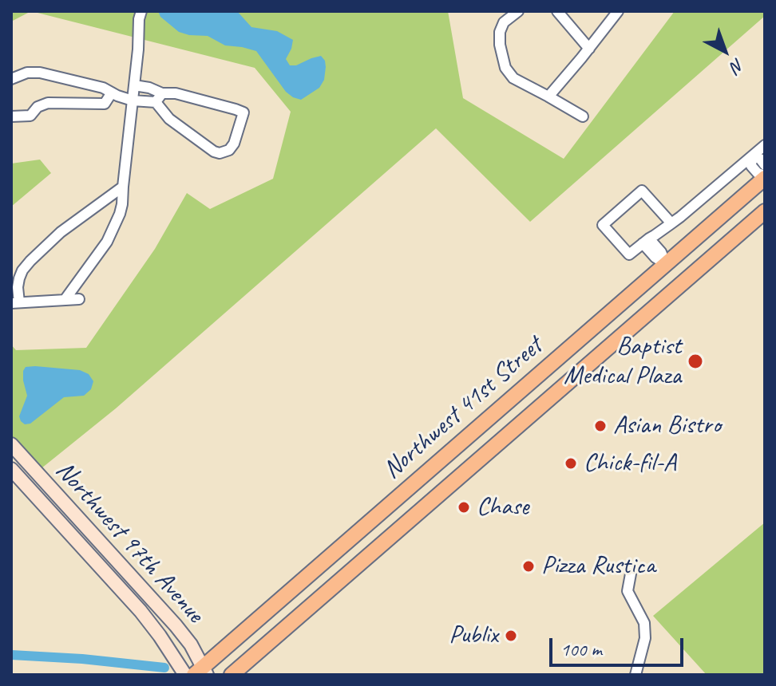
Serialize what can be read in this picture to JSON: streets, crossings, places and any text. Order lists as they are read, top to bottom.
{
  "streets": {
    "main road": ["Northwest 41st Street"],
    "street": ["Northwest 97th Avenue"]
  },
  "crossings": [
    ["Northwest 41st Street", "Northwest 97th Avenue"]
  ],
  "places": [
    "Baptist Medical Plaza",
    "Asian Bistro",
    "Chick-fil-A",
    "Chase",
    "Pizza Rustica",
    "Publix"
  ],
  "scale_bar": "100 m",
  "north": "bottom right"
}
